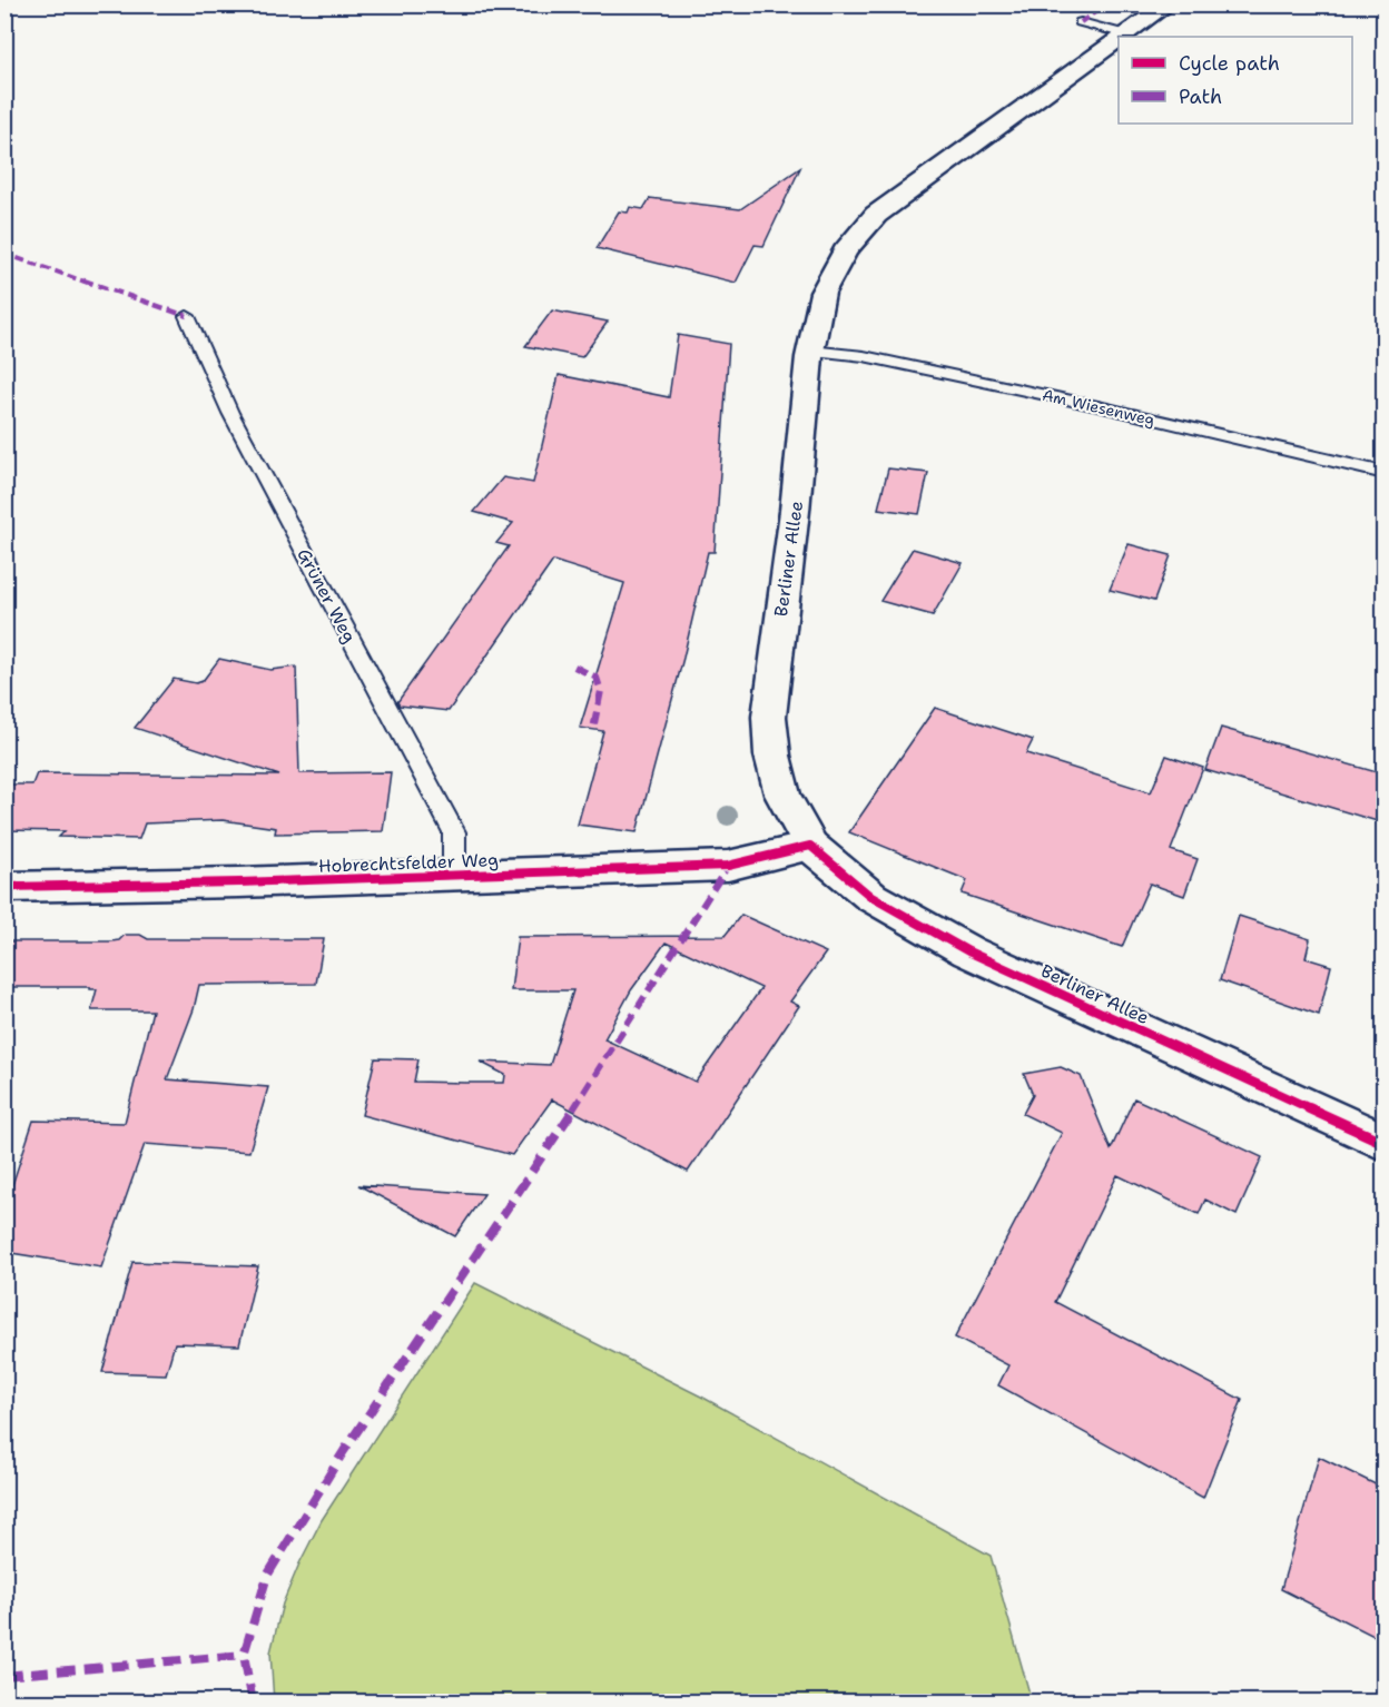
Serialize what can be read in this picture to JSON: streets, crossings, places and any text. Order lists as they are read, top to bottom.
{
  "streets": {
    "main road": ["Berliner Allee", "Hobrechtsfelder Weg"],
    "lane": ["Am Wiesenweg", "Grüner Weg"]
  },
  "crossings": [
    ["Am Wiesenweg", "Berliner Allee"],
    ["Berliner Allee", "Hobrechtsfelder Weg"],
    ["Grüner Weg", "Hobrechtsfelder Weg"]
  ],
  "legend": ["Cycle path", "Path"]
}
